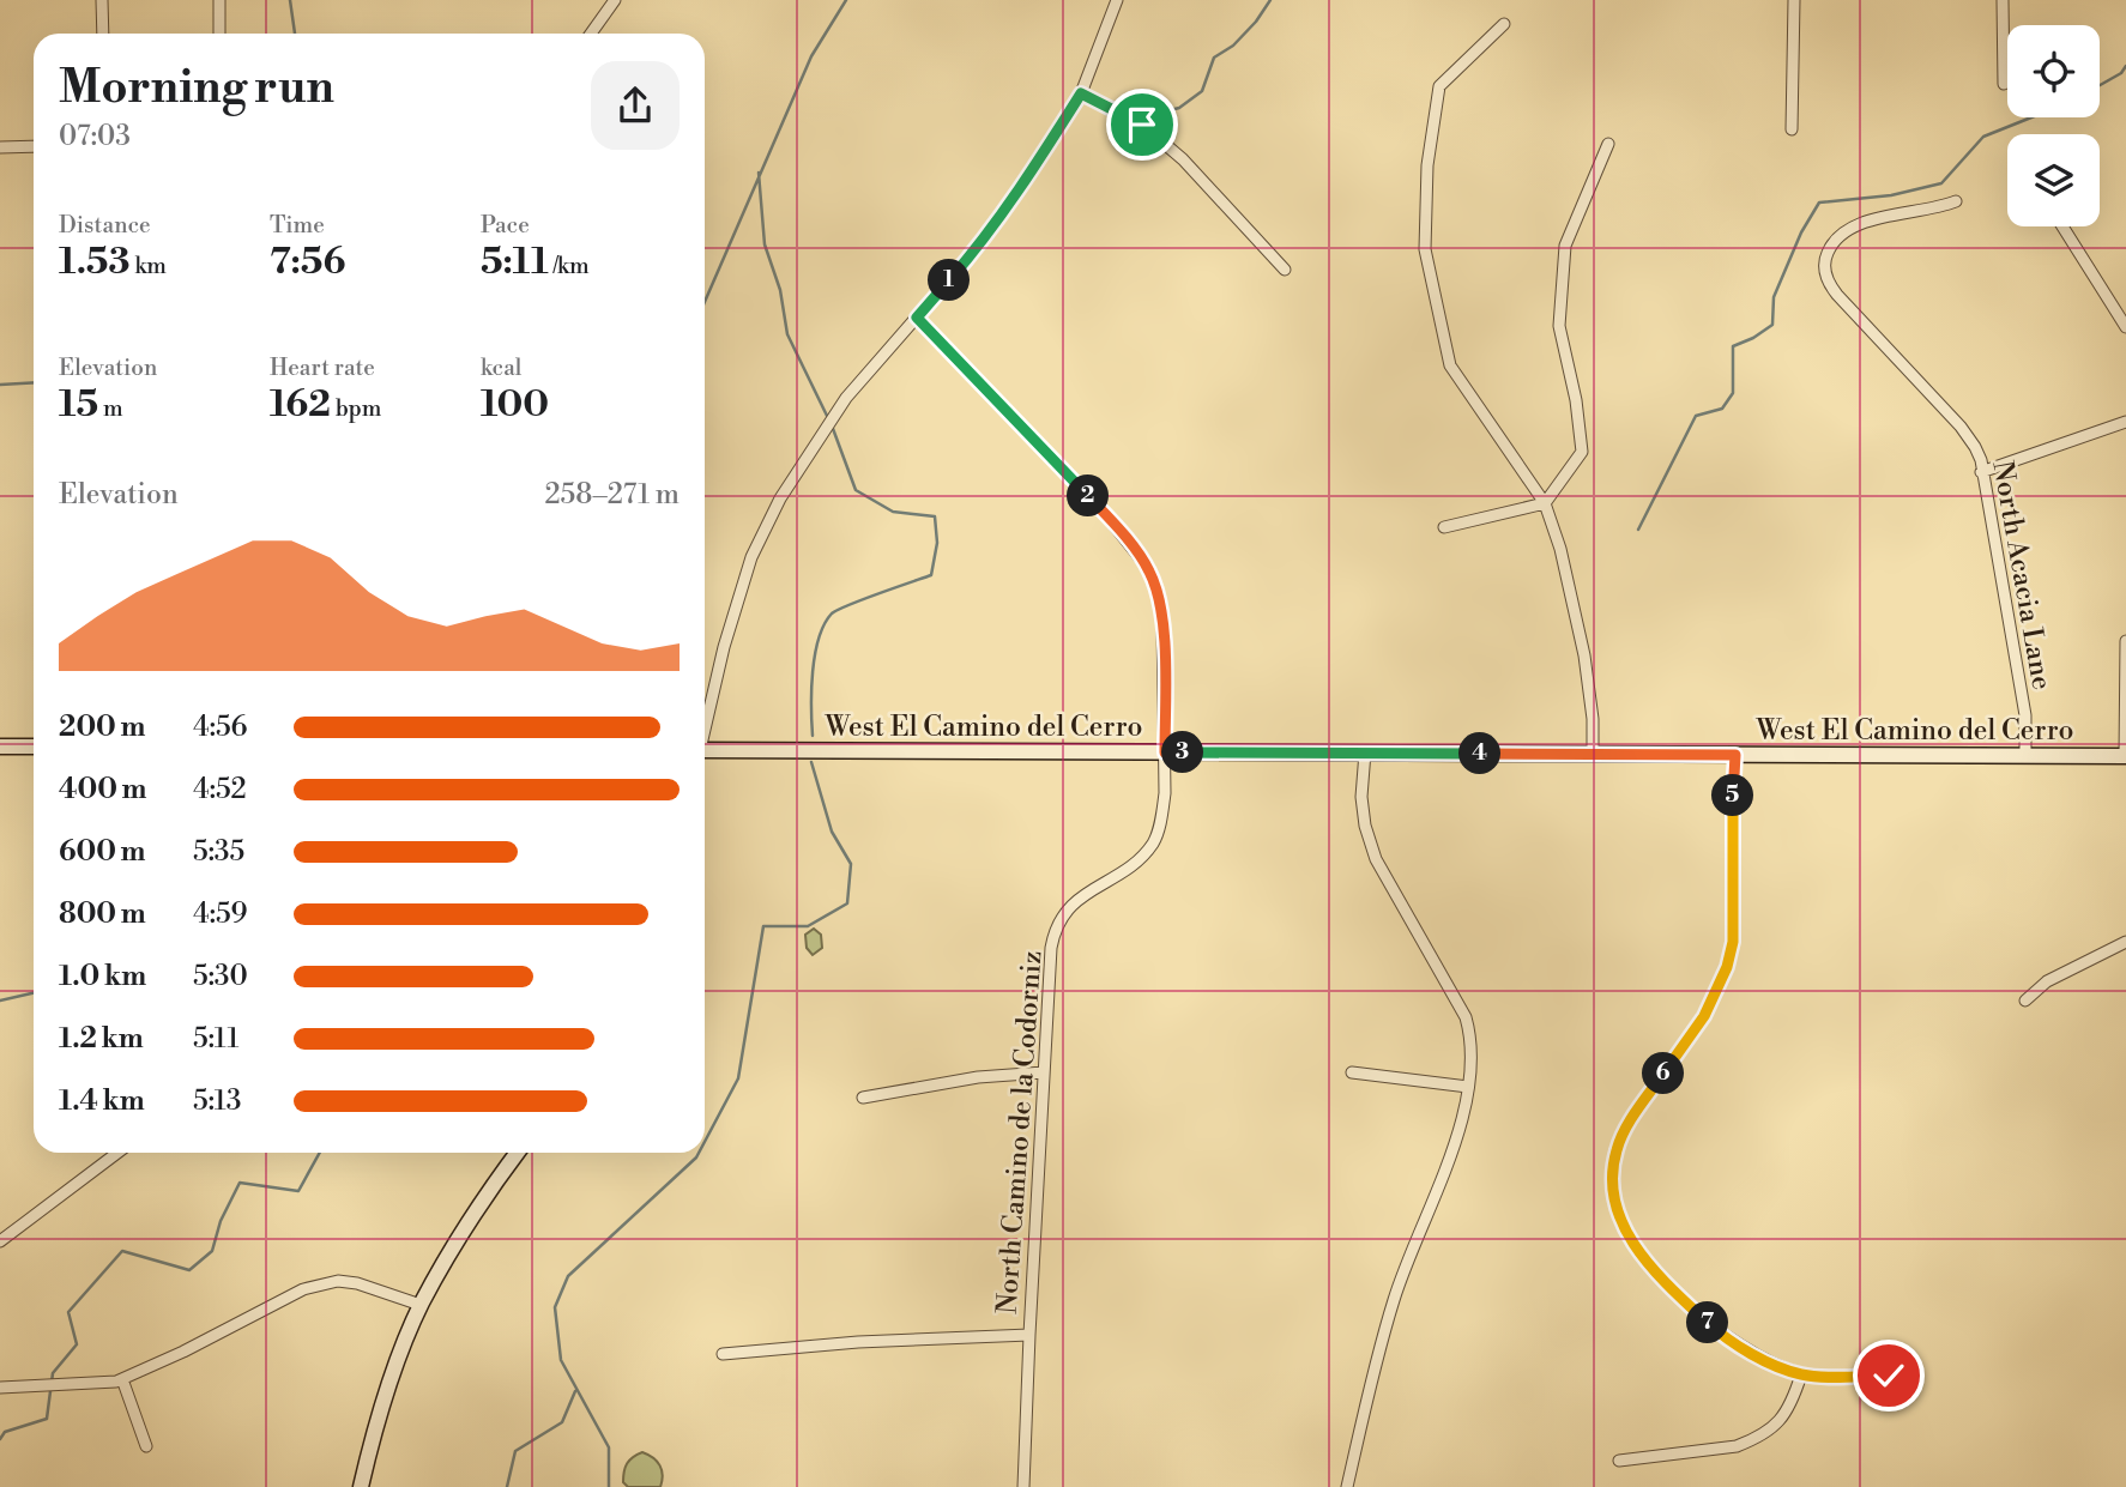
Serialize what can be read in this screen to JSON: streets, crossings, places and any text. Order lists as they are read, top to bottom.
{
  "streets": {
    "street": ["North Acacia Lane", "West El Camino del Cerro", "North Camino de la Codorniz"]
  },
  "crossings": [
    ["North Acacia Lane", "West El Camino del Cerro"],
    ["West El Camino del Cerro", "North Camino de la Codorniz"]
  ],
  "page": {
    "heading": ["Morning run", "07:03"],
    "stats": [
      ["Distance", "1.53 km"],
      ["Time", "7:56"],
      ["Pace", "5:11 /km"],
      ["Elevation", "15 m"],
      ["Heart rate", "162 bpm"],
      ["kcal", "100"]
    ],
    "pins": [
      "1",
      "2",
      "3",
      "4",
      "5",
      "6",
      "7"
    ],
    "chart": ["Elevation", "258–271 m"],
    "list": [
      {
        "name": "200 m",
        "note": "4:56"
      },
      {
        "name": "400 m",
        "note": "4:52"
      },
      {
        "name": "600 m",
        "note": "5:35"
      },
      {
        "name": "800 m",
        "note": "4:59"
      },
      {
        "name": "1.0 km",
        "note": "5:30"
      },
      {
        "name": "1.2 km",
        "note": "5:11"
      },
      {
        "name": "1.4 km",
        "note": "5:13"
      }
    ]
  }
}
